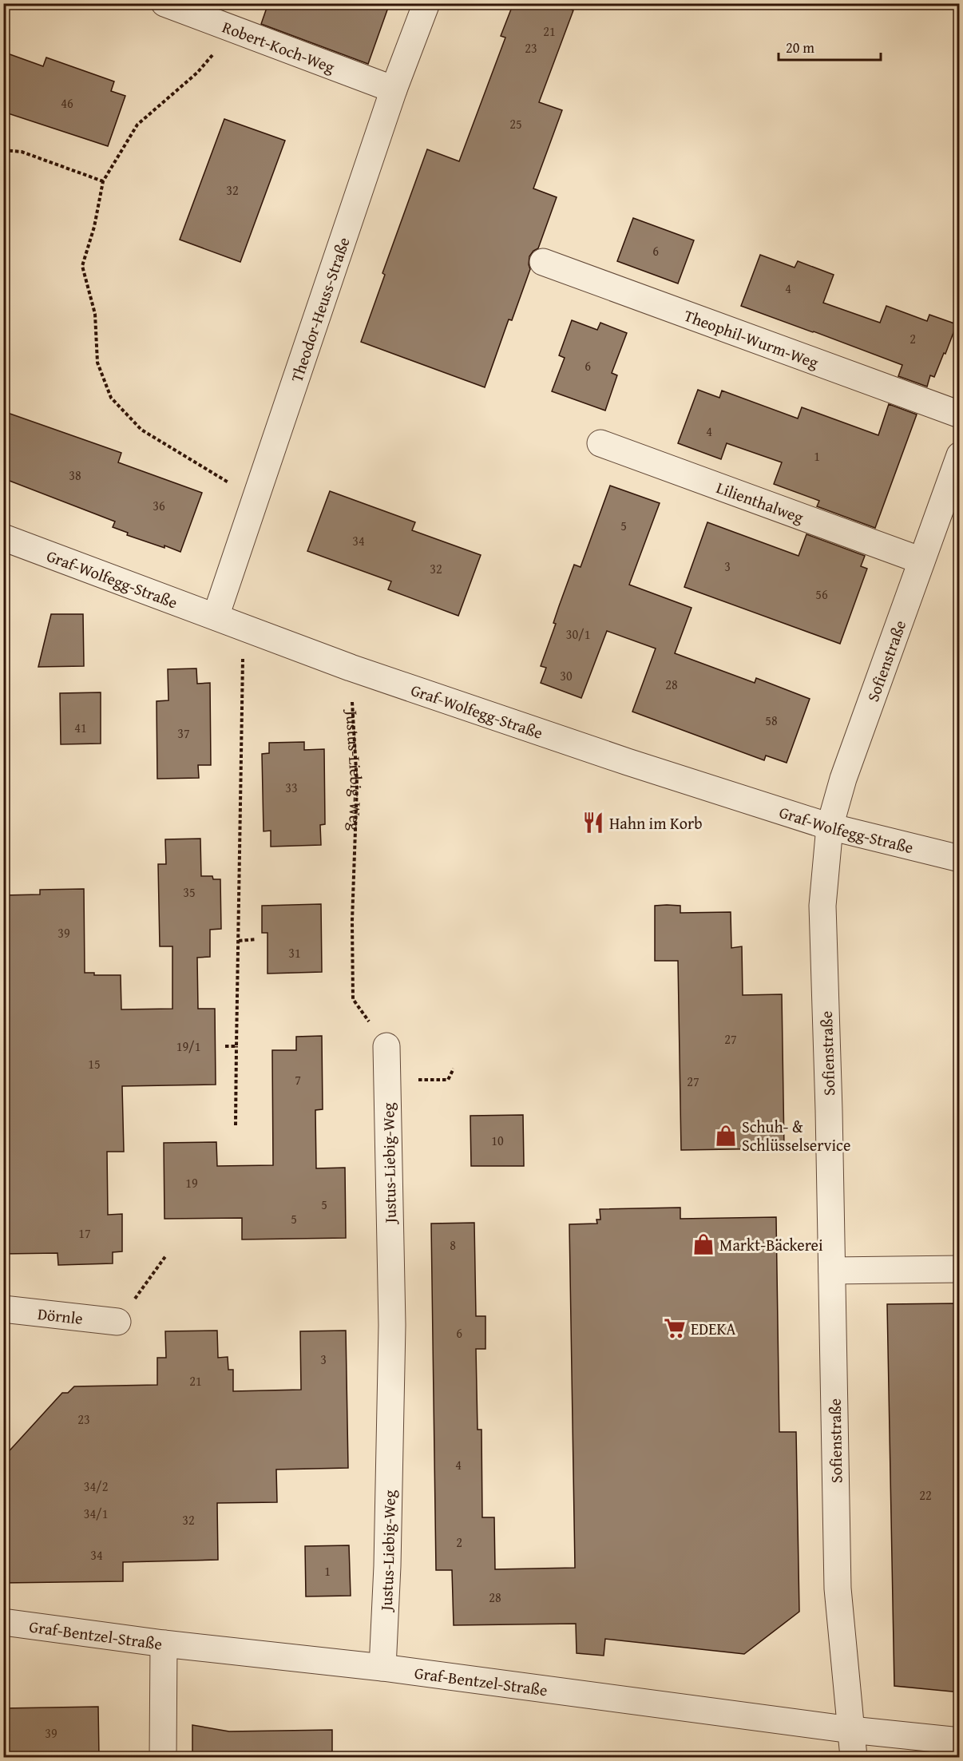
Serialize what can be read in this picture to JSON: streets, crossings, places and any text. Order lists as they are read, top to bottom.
{
  "streets": {
    "street": [
      "Robert-Koch-Weg",
      "Theodor-Heuss-Straße",
      "Theophil-Wurm-Weg",
      "Lilienthalweg",
      "Graf-Wolfegg-Straße",
      "Sofienstraße",
      "Justus-Liebig-Weg",
      "Dörnle",
      "Graf-Bentzel-Straße"
    ]
  },
  "crossings": [
    ["Robert-Koch-Weg", "Theodor-Heuss-Straße"],
    ["Theodor-Heuss-Straße", "Graf-Wolfegg-Straße"],
    ["Lilienthalweg", "Sofienstraße"],
    ["Graf-Wolfegg-Straße", "Sofienstraße"],
    ["Graf-Wolfegg-Straße", "Justus-Liebig-Weg"],
    ["Sofienstraße", "Graf-Bentzel-Straße"],
    ["Justus-Liebig-Weg", "Graf-Bentzel-Straße"]
  ],
  "places": {
    "restaurant": ["Hahn im Korb"],
    "shop": ["Schuh- & Schlüsselservice", "Markt-Bäckerei"],
    "supermarket": ["EDEKA"]
  },
  "house_numbers": [
    "21",
    "23",
    "46",
    "25",
    "32",
    "6",
    "4",
    "2",
    "6",
    "4",
    "1",
    "38",
    "36",
    "5",
    "34",
    "3",
    "32",
    "56",
    "30/1",
    "30",
    "28",
    "58",
    "41",
    "37",
    "33",
    "35",
    "39",
    "31",
    "27",
    "19/1",
    "15",
    "7",
    "27",
    "10",
    "19",
    "5",
    "5",
    "17",
    "8",
    "6",
    "3",
    "21",
    "23",
    "4",
    "34/2",
    "22",
    "34/1",
    "32",
    "2",
    "34",
    "1",
    "28",
    "39"
  ],
  "scale_bar": "20 m"
}
